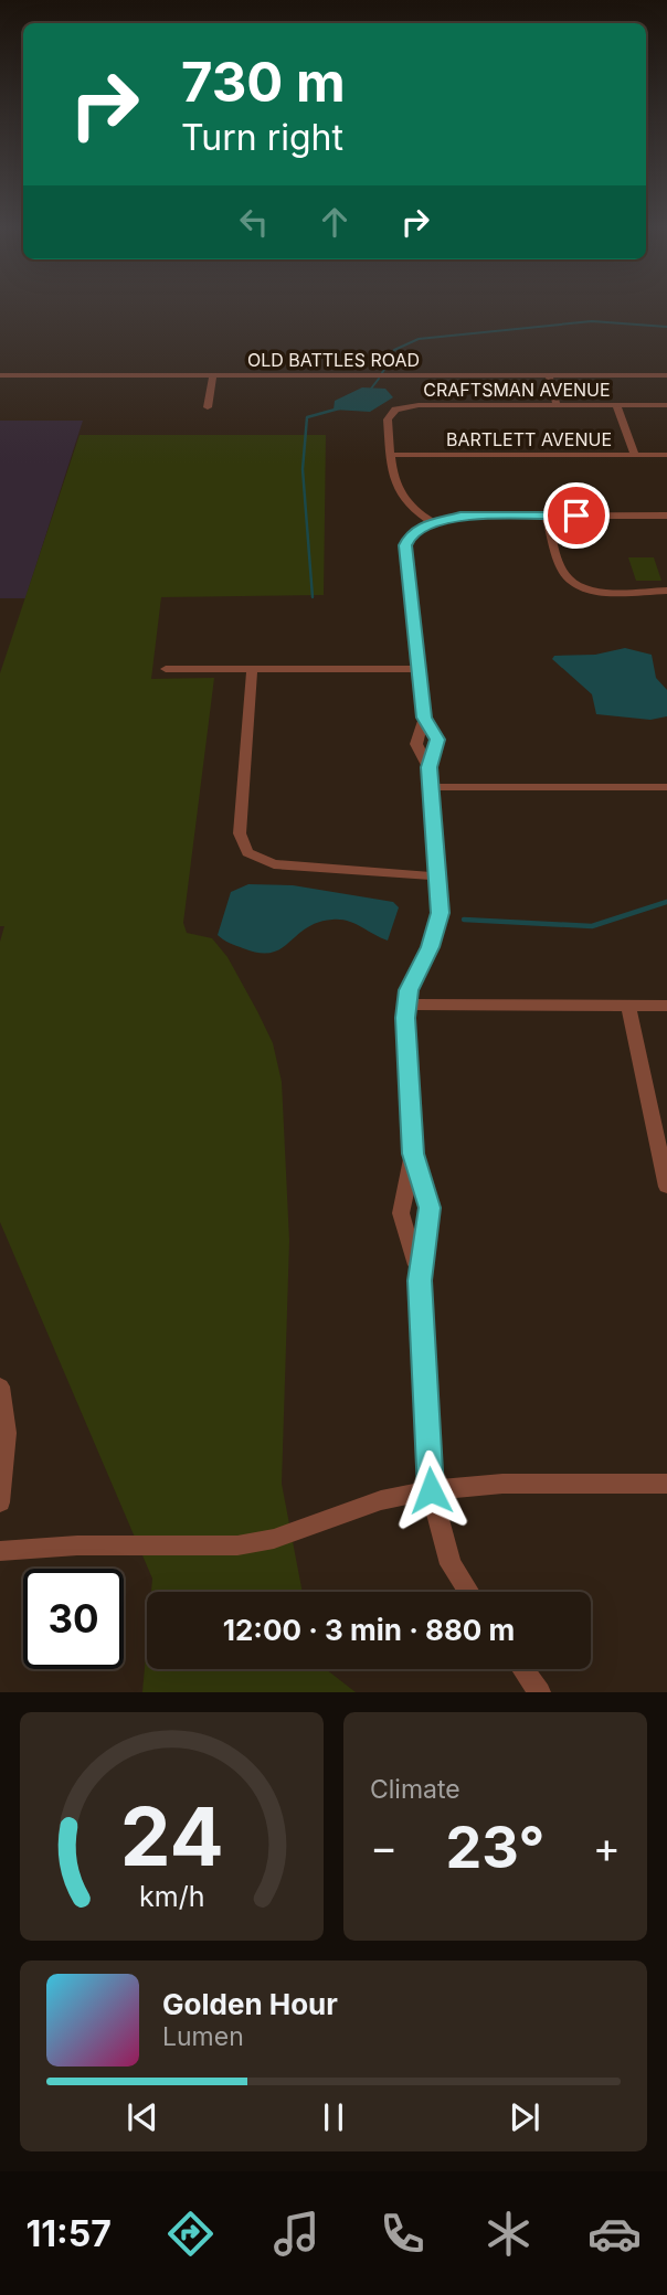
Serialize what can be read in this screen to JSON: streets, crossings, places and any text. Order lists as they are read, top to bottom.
{
  "streets": {
    "street": ["OLD BATTLES ROAD", "CRAFTSMAN AVENUE", "BARTLETT AVENUE"]
  },
  "crossings": [
    ["CRAFTSMAN AVENUE", "BARTLETT AVENUE"]
  ],
  "page": {
    "turn": ["730 m", "Turn right"],
    "limit": "30",
    "trip": "12:00 · 3 min · 880 m",
    "tile": "Climate",
    "heat": ["−", "23°", "+"],
    "song": ["Golden Hour", "Lumen"],
    "tabs": "11:57",
    "gauge": ["24", "km/h"]
  }
}
